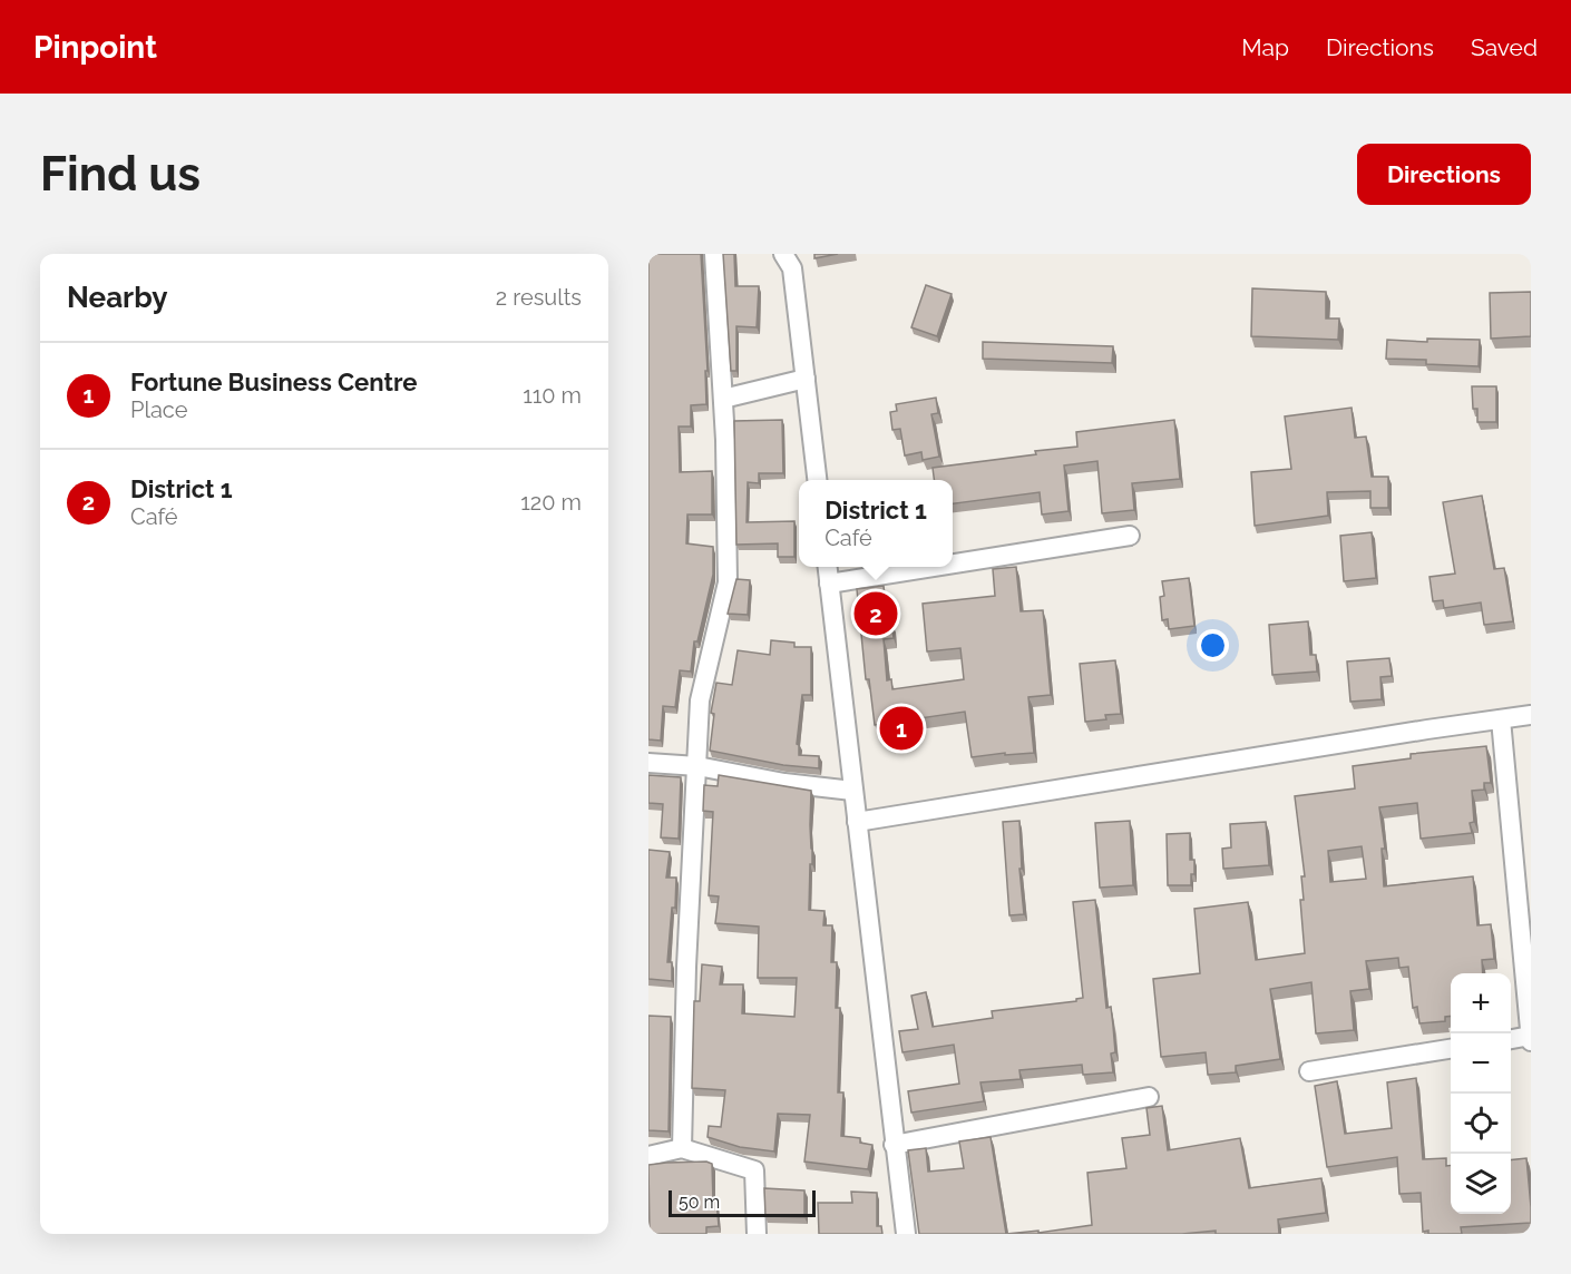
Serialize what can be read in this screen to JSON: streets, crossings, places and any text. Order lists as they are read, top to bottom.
{
  "scale_bar": "50 m",
  "page": {
    "header": "Pinpoint",
    "nav": ["Map", "Directions", "Saved"],
    "buttons": "Directions",
    "title": "Find us",
    "heading": ["Nearby", "2 results"],
    "list": [
      {
        "mark": "1",
        "name": "Fortune Business Centre",
        "note": "Place",
        "value": "110 m"
      },
      {
        "mark": "2",
        "name": "District 1",
        "note": "Café",
        "value": "120 m"
      }
    ],
    "popup": ["District 1", "Café"],
    "pins": ["2", "1"],
    "map_buttons": ["+", "−"],
    "scale": "50 m"
  }
}
